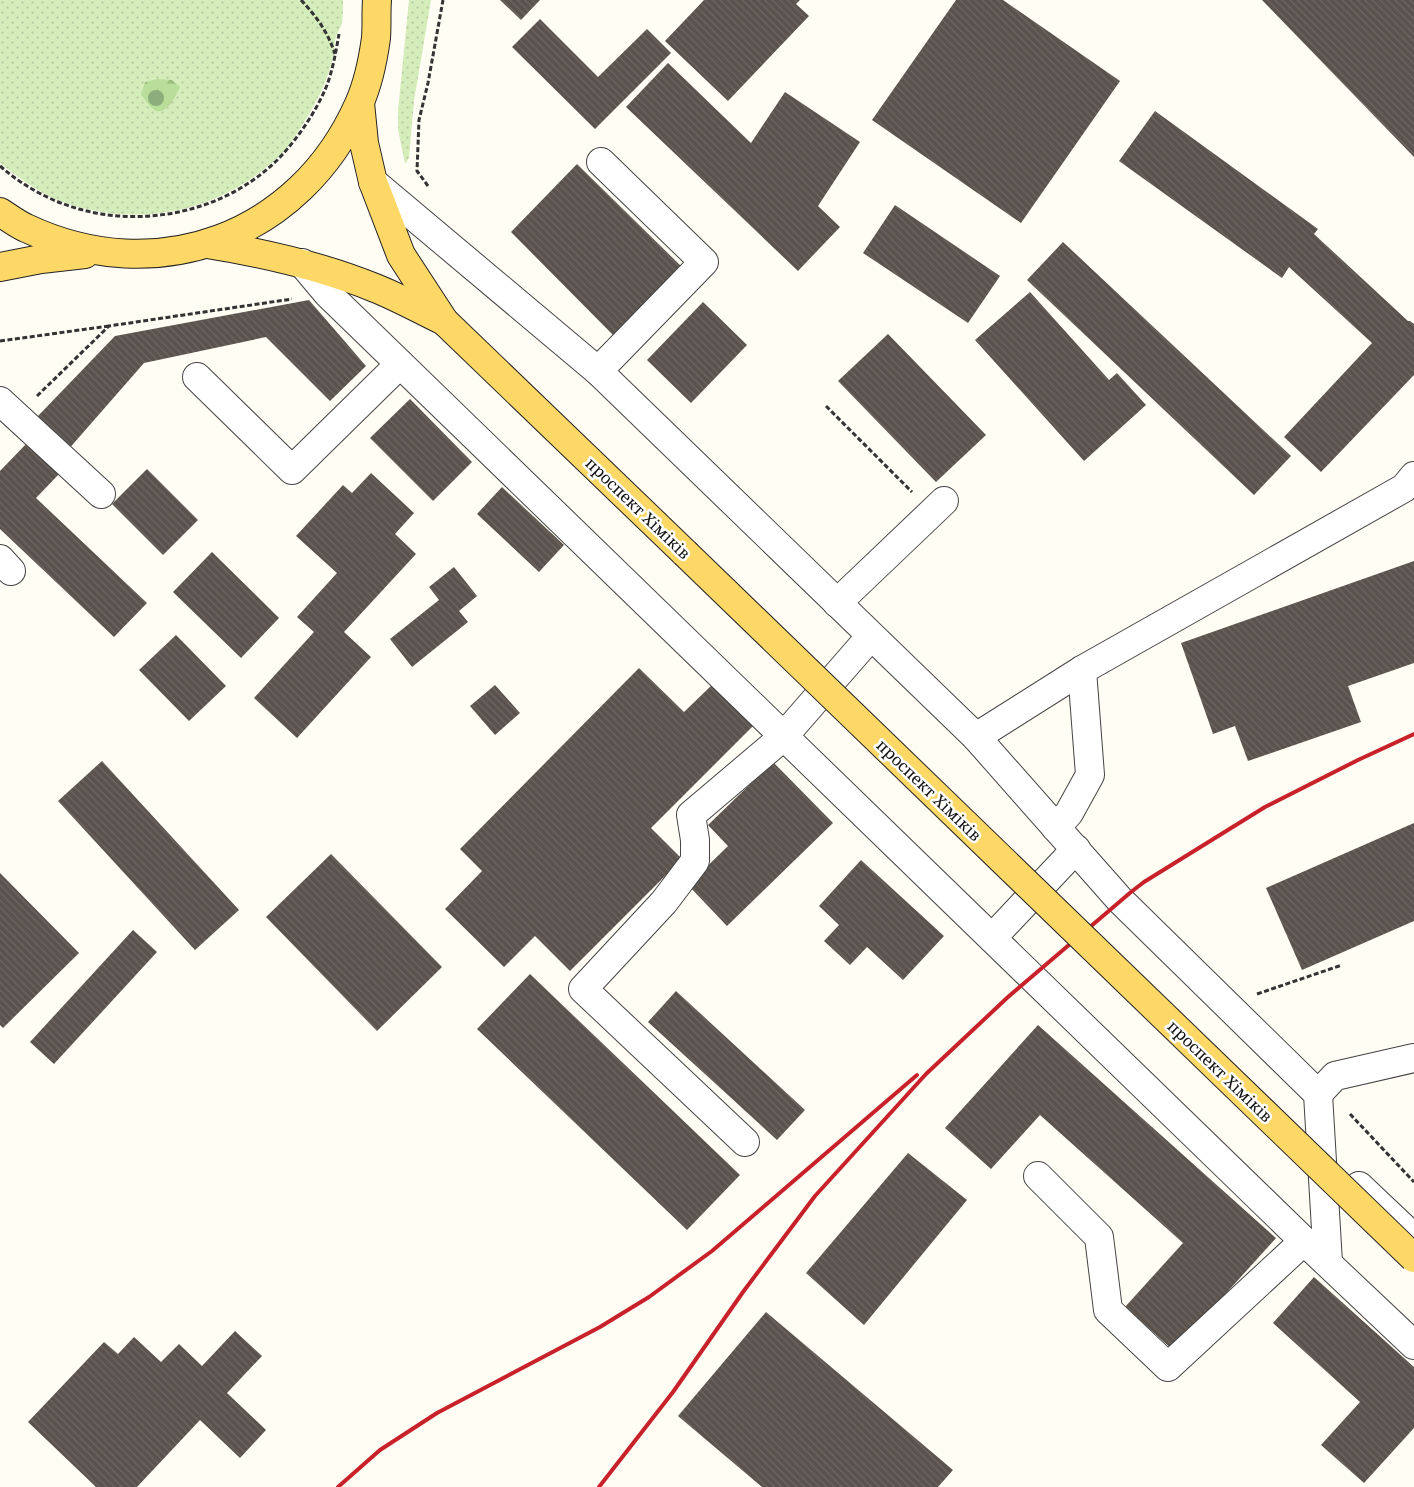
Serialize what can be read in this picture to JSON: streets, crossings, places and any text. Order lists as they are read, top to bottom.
{
  "streets": {
    "main road": ["проспект Хіміків"]
  }
}
